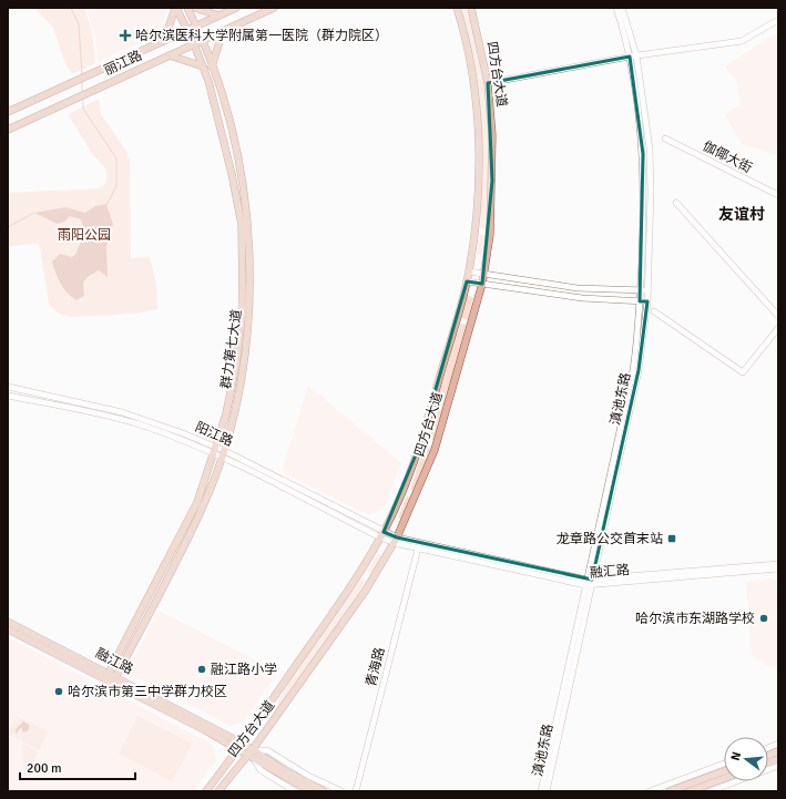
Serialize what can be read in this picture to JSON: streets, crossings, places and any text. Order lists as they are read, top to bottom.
{
  "streets": {
    "main road": [
      "丽江路",
      "四方台大道",
      "群力第七大道",
      "融江路"
    ],
    "street": [
      "伽倻大街",
      "滇池东路",
      "阳江路",
      "融汇路",
      "青海路"
    ]
  },
  "crossings": [
    ["丽江路", "群力第七大道"],
    ["四方台大道", "阳江路"],
    ["四方台大道", "融汇路"],
    ["四方台大道", "融江路"],
    ["群力第七大道", "阳江路"],
    ["群力第七大道", "融江路"],
    ["滇池东路", "融汇路"],
    ["阳江路", "融汇路"],
    ["融汇路", "青海路"]
  ],
  "districts": ["友谊村"],
  "parks": ["雨阳公园"],
  "places": {
    "health": ["哈尔滨医科大学附属第一医院（群力院区）"],
    "transit": ["龙章路公交首末站"],
    "other": ["哈尔滨市东湖路学校", "融江路小学", "哈尔滨市第三中学群力校区"]
  },
  "scale_bar": "200 m",
  "north": "left"
}
